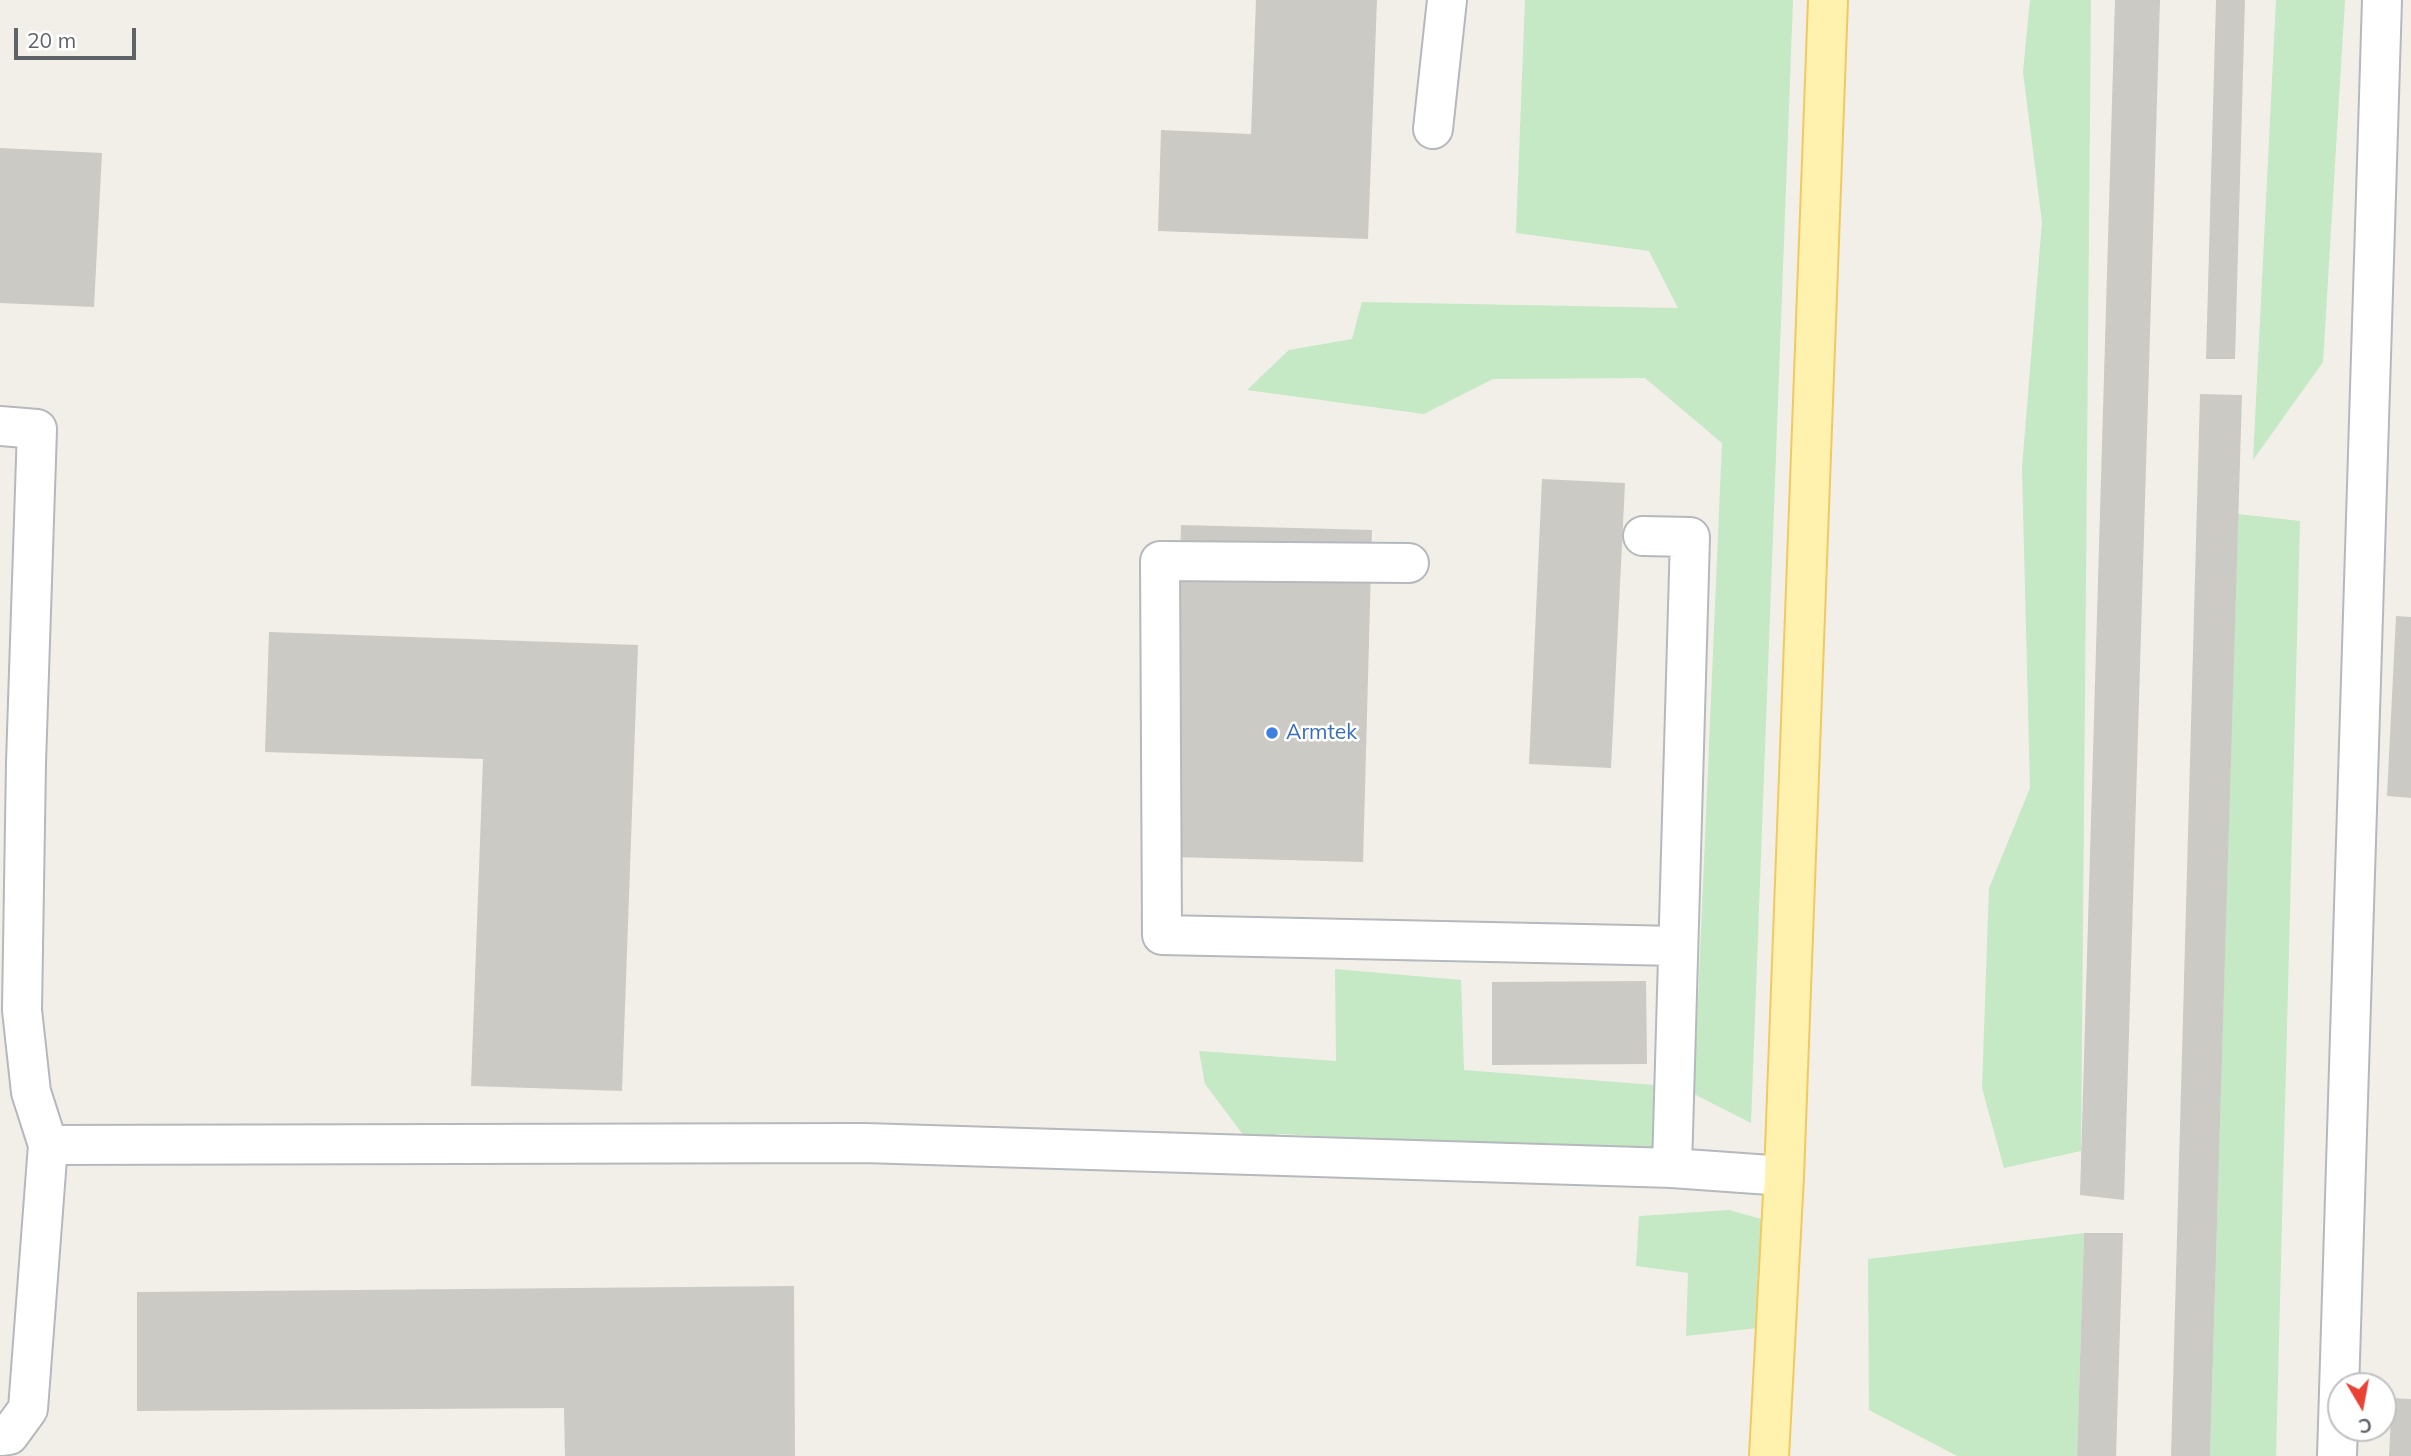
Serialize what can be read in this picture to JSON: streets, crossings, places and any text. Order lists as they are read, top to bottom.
{
  "places": ["Armtek"],
  "scale_bar": "20 m",
  "north": "bottom"
}
